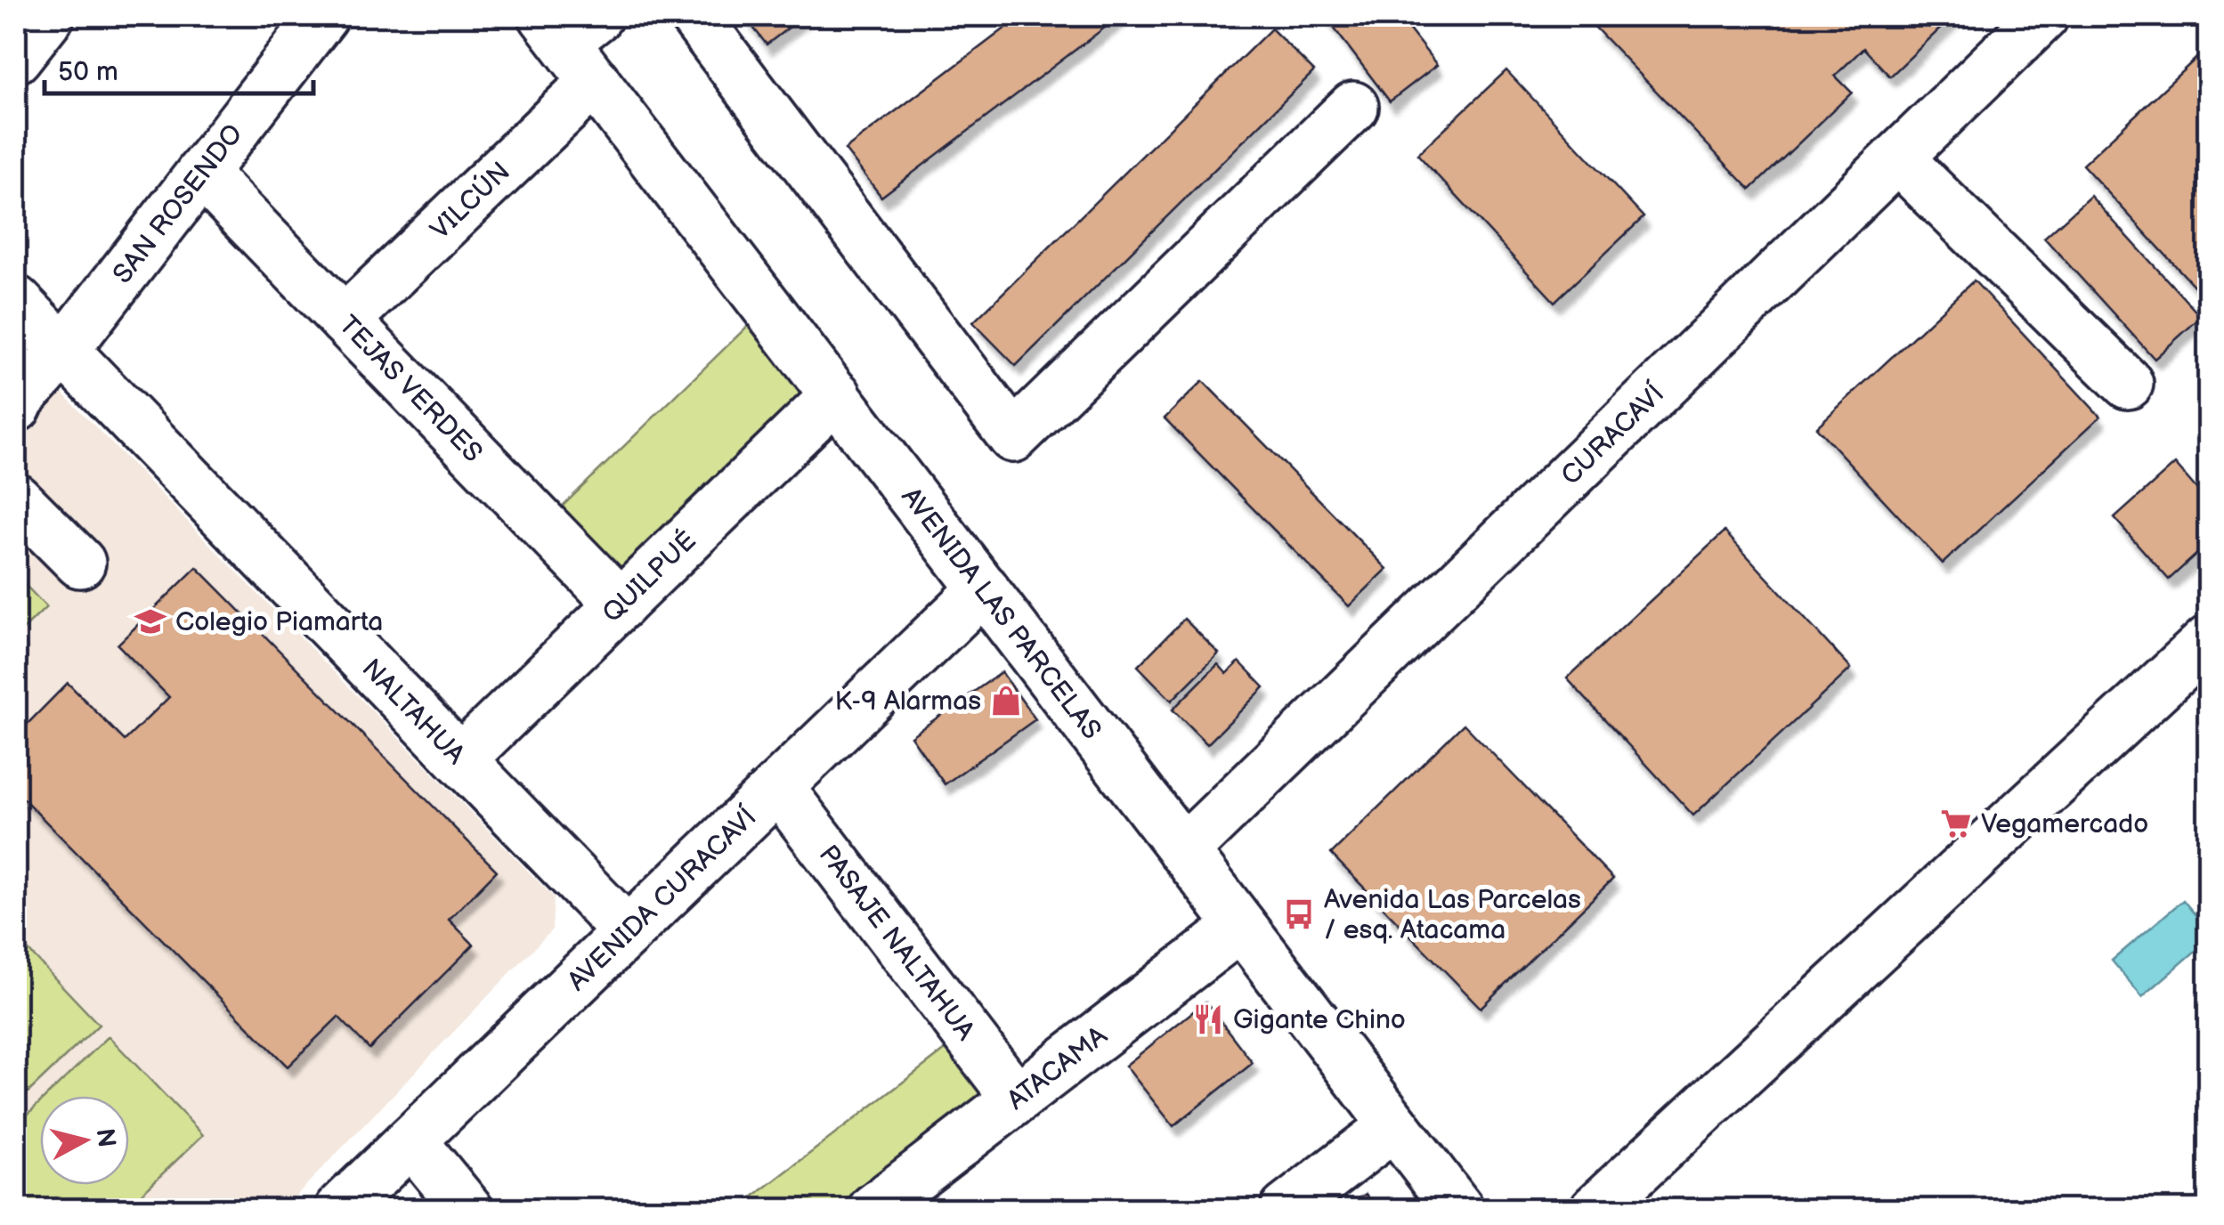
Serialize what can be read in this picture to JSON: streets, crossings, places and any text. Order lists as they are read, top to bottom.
{
  "streets": {
    "street": [
      "VILCÚN",
      "SAN ROSENDO",
      "TEJAS VERDES",
      "CURACAVÍ",
      "QUILPUÉ",
      "AVENIDA LAS PARCELAS",
      "NALTAHUA",
      "AVENIDA CURACAVÍ",
      "PASAJE NALTAHUA",
      "ATACAMA"
    ]
  },
  "crossings": [
    ["VILCÚN", "TEJAS VERDES"],
    ["VILCÚN", "AVENIDA LAS PARCELAS"],
    ["SAN ROSENDO", "TEJAS VERDES"],
    ["SAN ROSENDO", "NALTAHUA"],
    ["TEJAS VERDES", "QUILPUÉ"],
    ["CURACAVÍ", "AVENIDA LAS PARCELAS"],
    ["QUILPUÉ", "AVENIDA LAS PARCELAS"],
    ["QUILPUÉ", "NALTAHUA"],
    ["AVENIDA LAS PARCELAS", "AVENIDA CURACAVÍ"],
    ["AVENIDA LAS PARCELAS", "ATACAMA"],
    ["NALTAHUA", "AVENIDA CURACAVÍ"],
    ["AVENIDA CURACAVÍ", "PASAJE NALTAHUA"],
    ["PASAJE NALTAHUA", "ATACAMA"]
  ],
  "places": {
    "school or university": ["Colegio Piamarta"],
    "shop": ["K-9 Alarmas"],
    "supermarket": ["Vegamercado"],
    "bus stop": ["Avenida Las Parcelas / esq. Atacama"],
    "restaurant": ["Gigante Chino"]
  },
  "scale_bar": "50 m",
  "north": "right"
}
